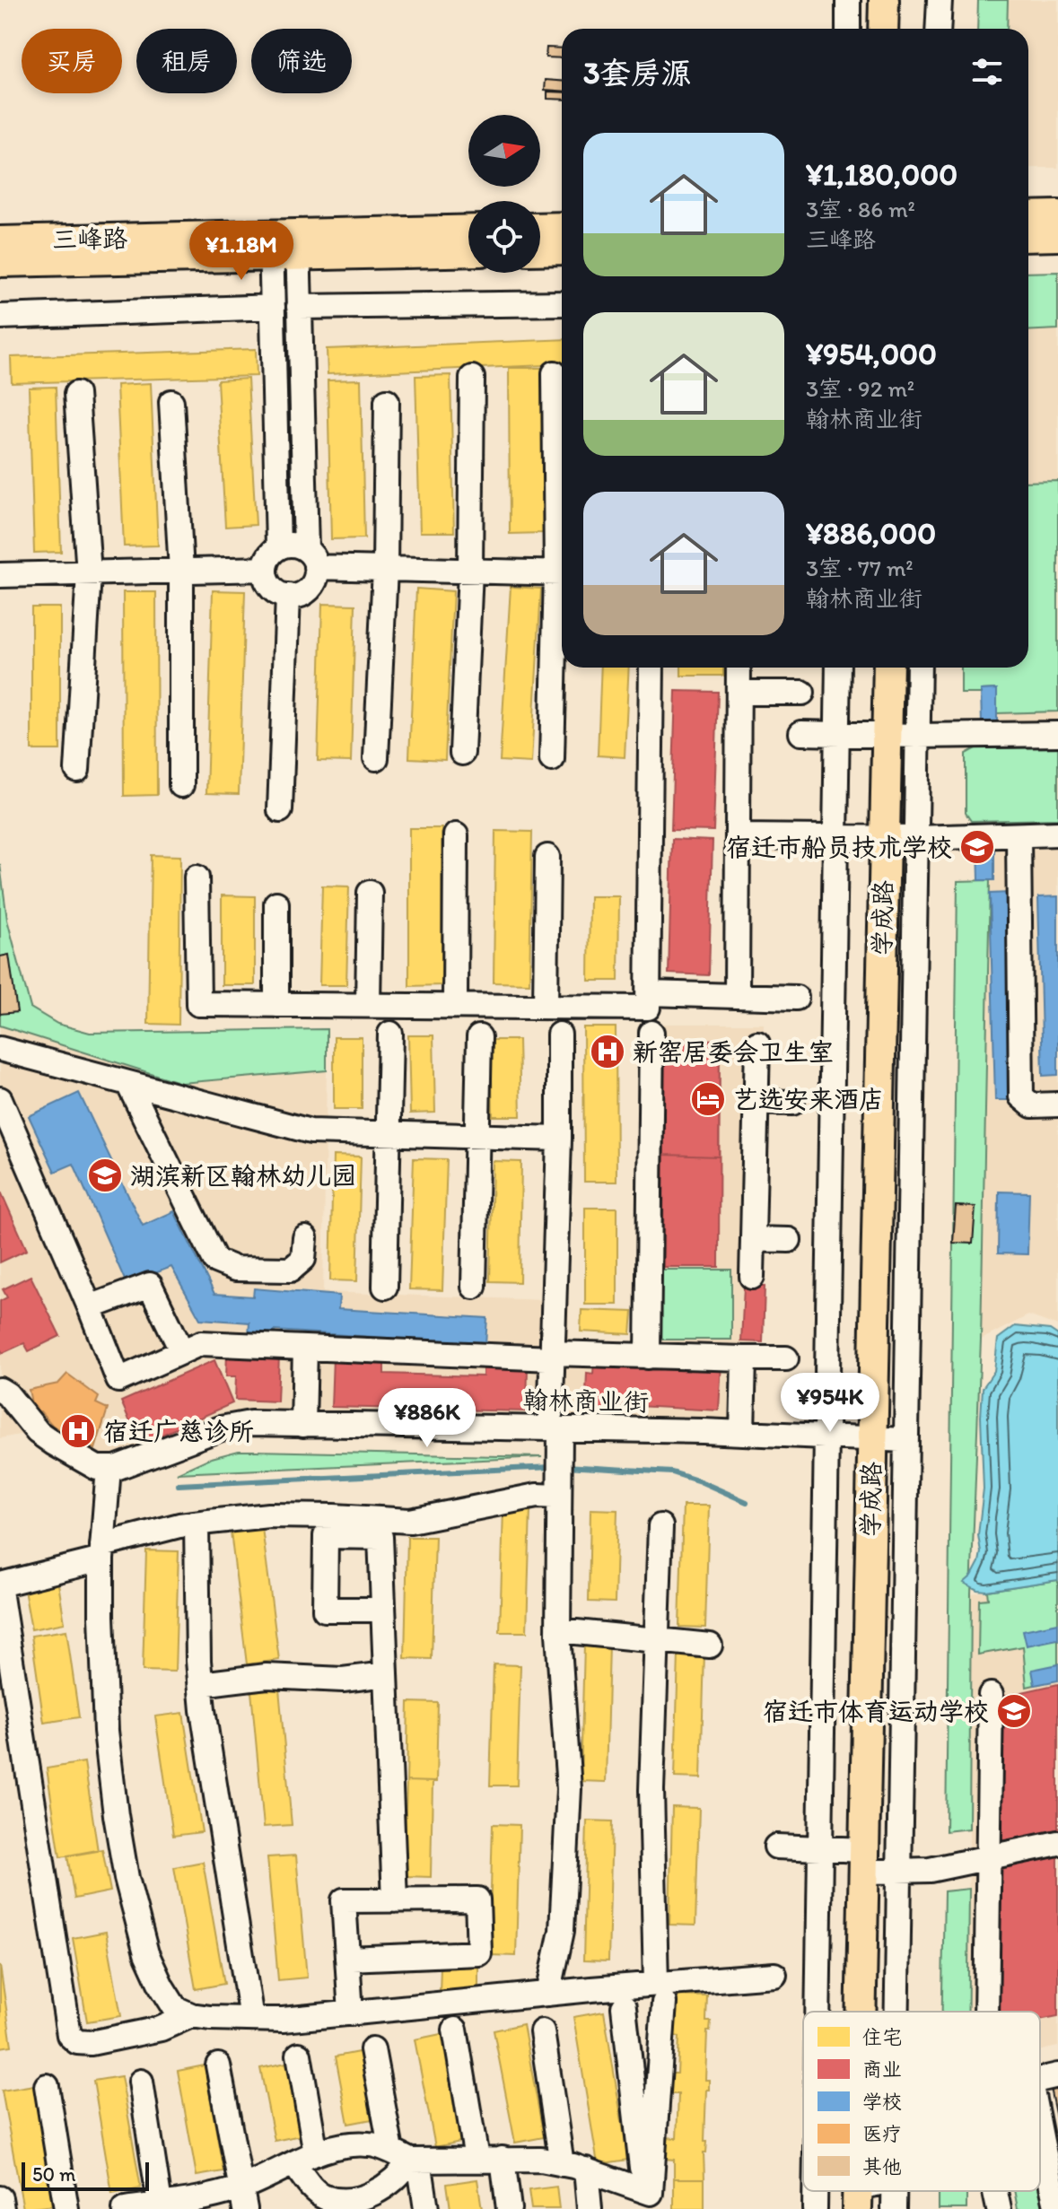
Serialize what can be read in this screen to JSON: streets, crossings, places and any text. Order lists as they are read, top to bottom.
{
  "streets": {
    "main road": ["三峰路", "学成路"],
    "street": ["翰林商业街"]
  },
  "crossings": [
    ["学成路", "翰林商业街"]
  ],
  "places": {
    "school or university": ["宿迁市船员技术学校", "湖滨新区翰林幼儿园", "宿迁市体育运动学校"],
    "hospital": ["新窑居委会卫生室", "宿迁广慈诊所"],
    "hotel": ["艺选安来酒店"]
  },
  "legend": [
    "住宅",
    "商业",
    "学校",
    "医疗",
    "其他"
  ],
  "scale_bar": "50 m",
  "north": "right",
  "page": {
    "chip": ["买房", "租房", "筛选"],
    "heading": "3套房源",
    "list": [
      {
        "name": "¥1,180,000",
        "note": "3室 · 86 m² · 三峰路"
      },
      {
        "name": "¥954,000",
        "note": "3室 · 92 m² · 翰林商业街"
      },
      {
        "name": "¥886,000",
        "note": "3室 · 77 m² · 翰林商业街"
      }
    ],
    "price": ["¥1.18M", "¥954K", "¥886K"],
    "scale": "50 m"
  }
}
